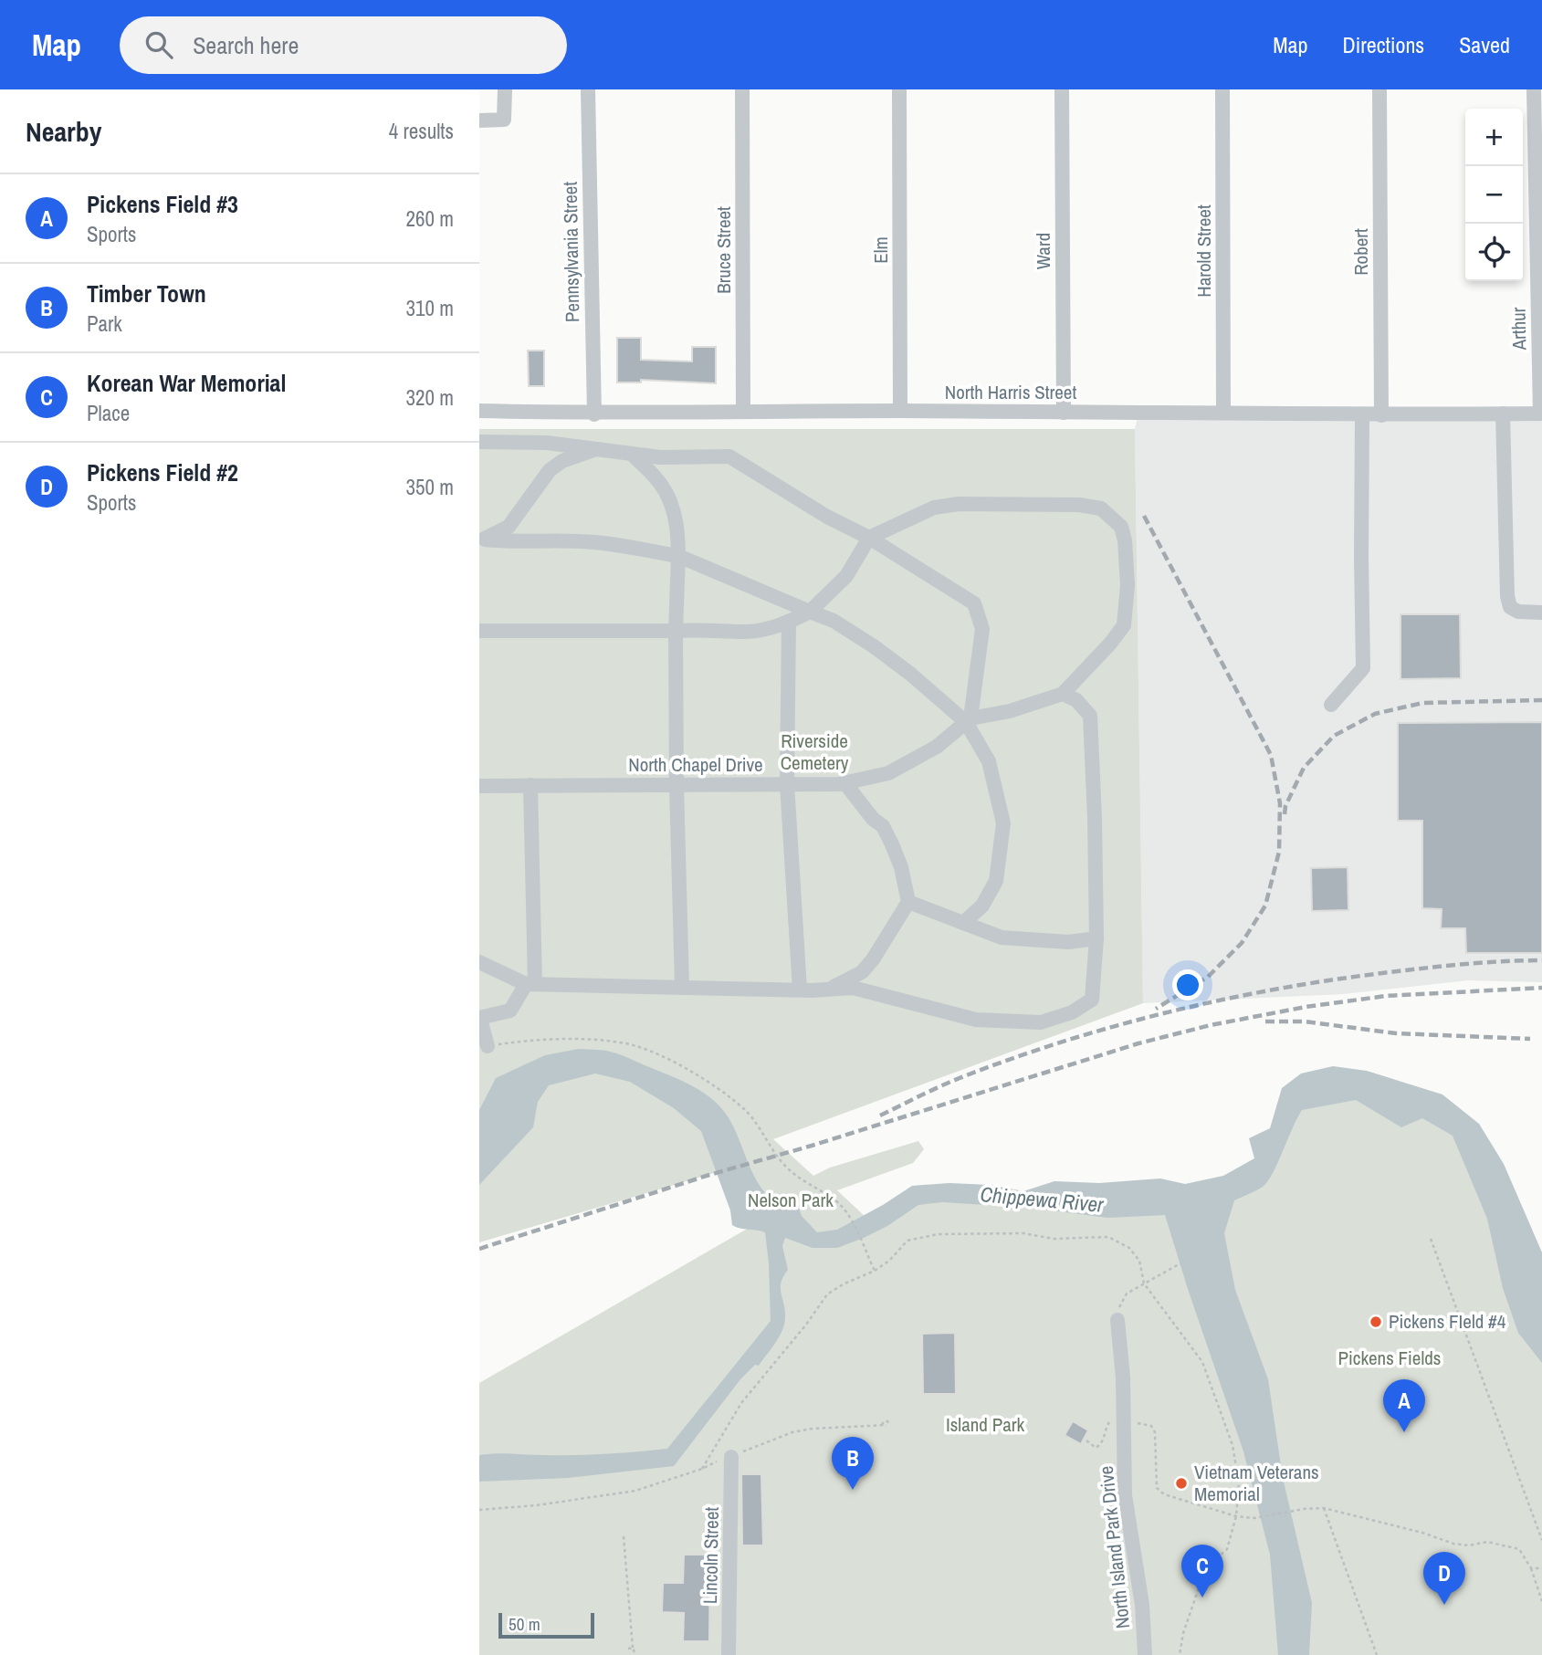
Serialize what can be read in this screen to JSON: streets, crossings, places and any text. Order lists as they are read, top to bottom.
{
  "streets": {
    "street": [
      "Bruce Street",
      "Elm",
      "Ward",
      "Harold Street",
      "Pennsylvania Street",
      "Robert",
      "Arthur",
      "North Harris Street",
      "North Chapel Drive",
      "North Island Park Drive",
      "Lincoln Street"
    ]
  },
  "crossings": [
    ["Bruce Street", "North Harris Street"],
    ["Elm", "North Harris Street"],
    ["Ward", "North Harris Street"],
    ["Harold Street", "North Harris Street"],
    ["Pennsylvania Street", "North Harris Street"],
    ["Robert", "North Harris Street"],
    ["Arthur", "North Harris Street"]
  ],
  "water": ["Chippewa River"],
  "parks": [
    "Riverside Cemetery",
    "Nelson Park",
    "Pickens Fields",
    "Island Park"
  ],
  "places": ["Pickens FIeld #4", "Vietnam Veterans Memorial"],
  "scale_bar": "50 m",
  "page": {
    "header": "Map",
    "search": "Search here",
    "nav": ["Map", "Directions", "Saved"],
    "heading": ["Nearby", "4 results"],
    "map_buttons": ["+", "−"],
    "list": [
      {
        "mark": "A",
        "name": "Pickens Field #3",
        "note": "Sports",
        "value": "260 m"
      },
      {
        "mark": "B",
        "name": "Timber Town",
        "note": "Park",
        "value": "310 m"
      },
      {
        "mark": "C",
        "name": "Korean War Memorial",
        "note": "Place",
        "value": "320 m"
      },
      {
        "mark": "D",
        "name": "Pickens Field #2",
        "note": "Sports",
        "value": "350 m"
      }
    ],
    "pins": [
      "A",
      "B",
      "C",
      "D"
    ],
    "scale": "50 m"
  }
}
